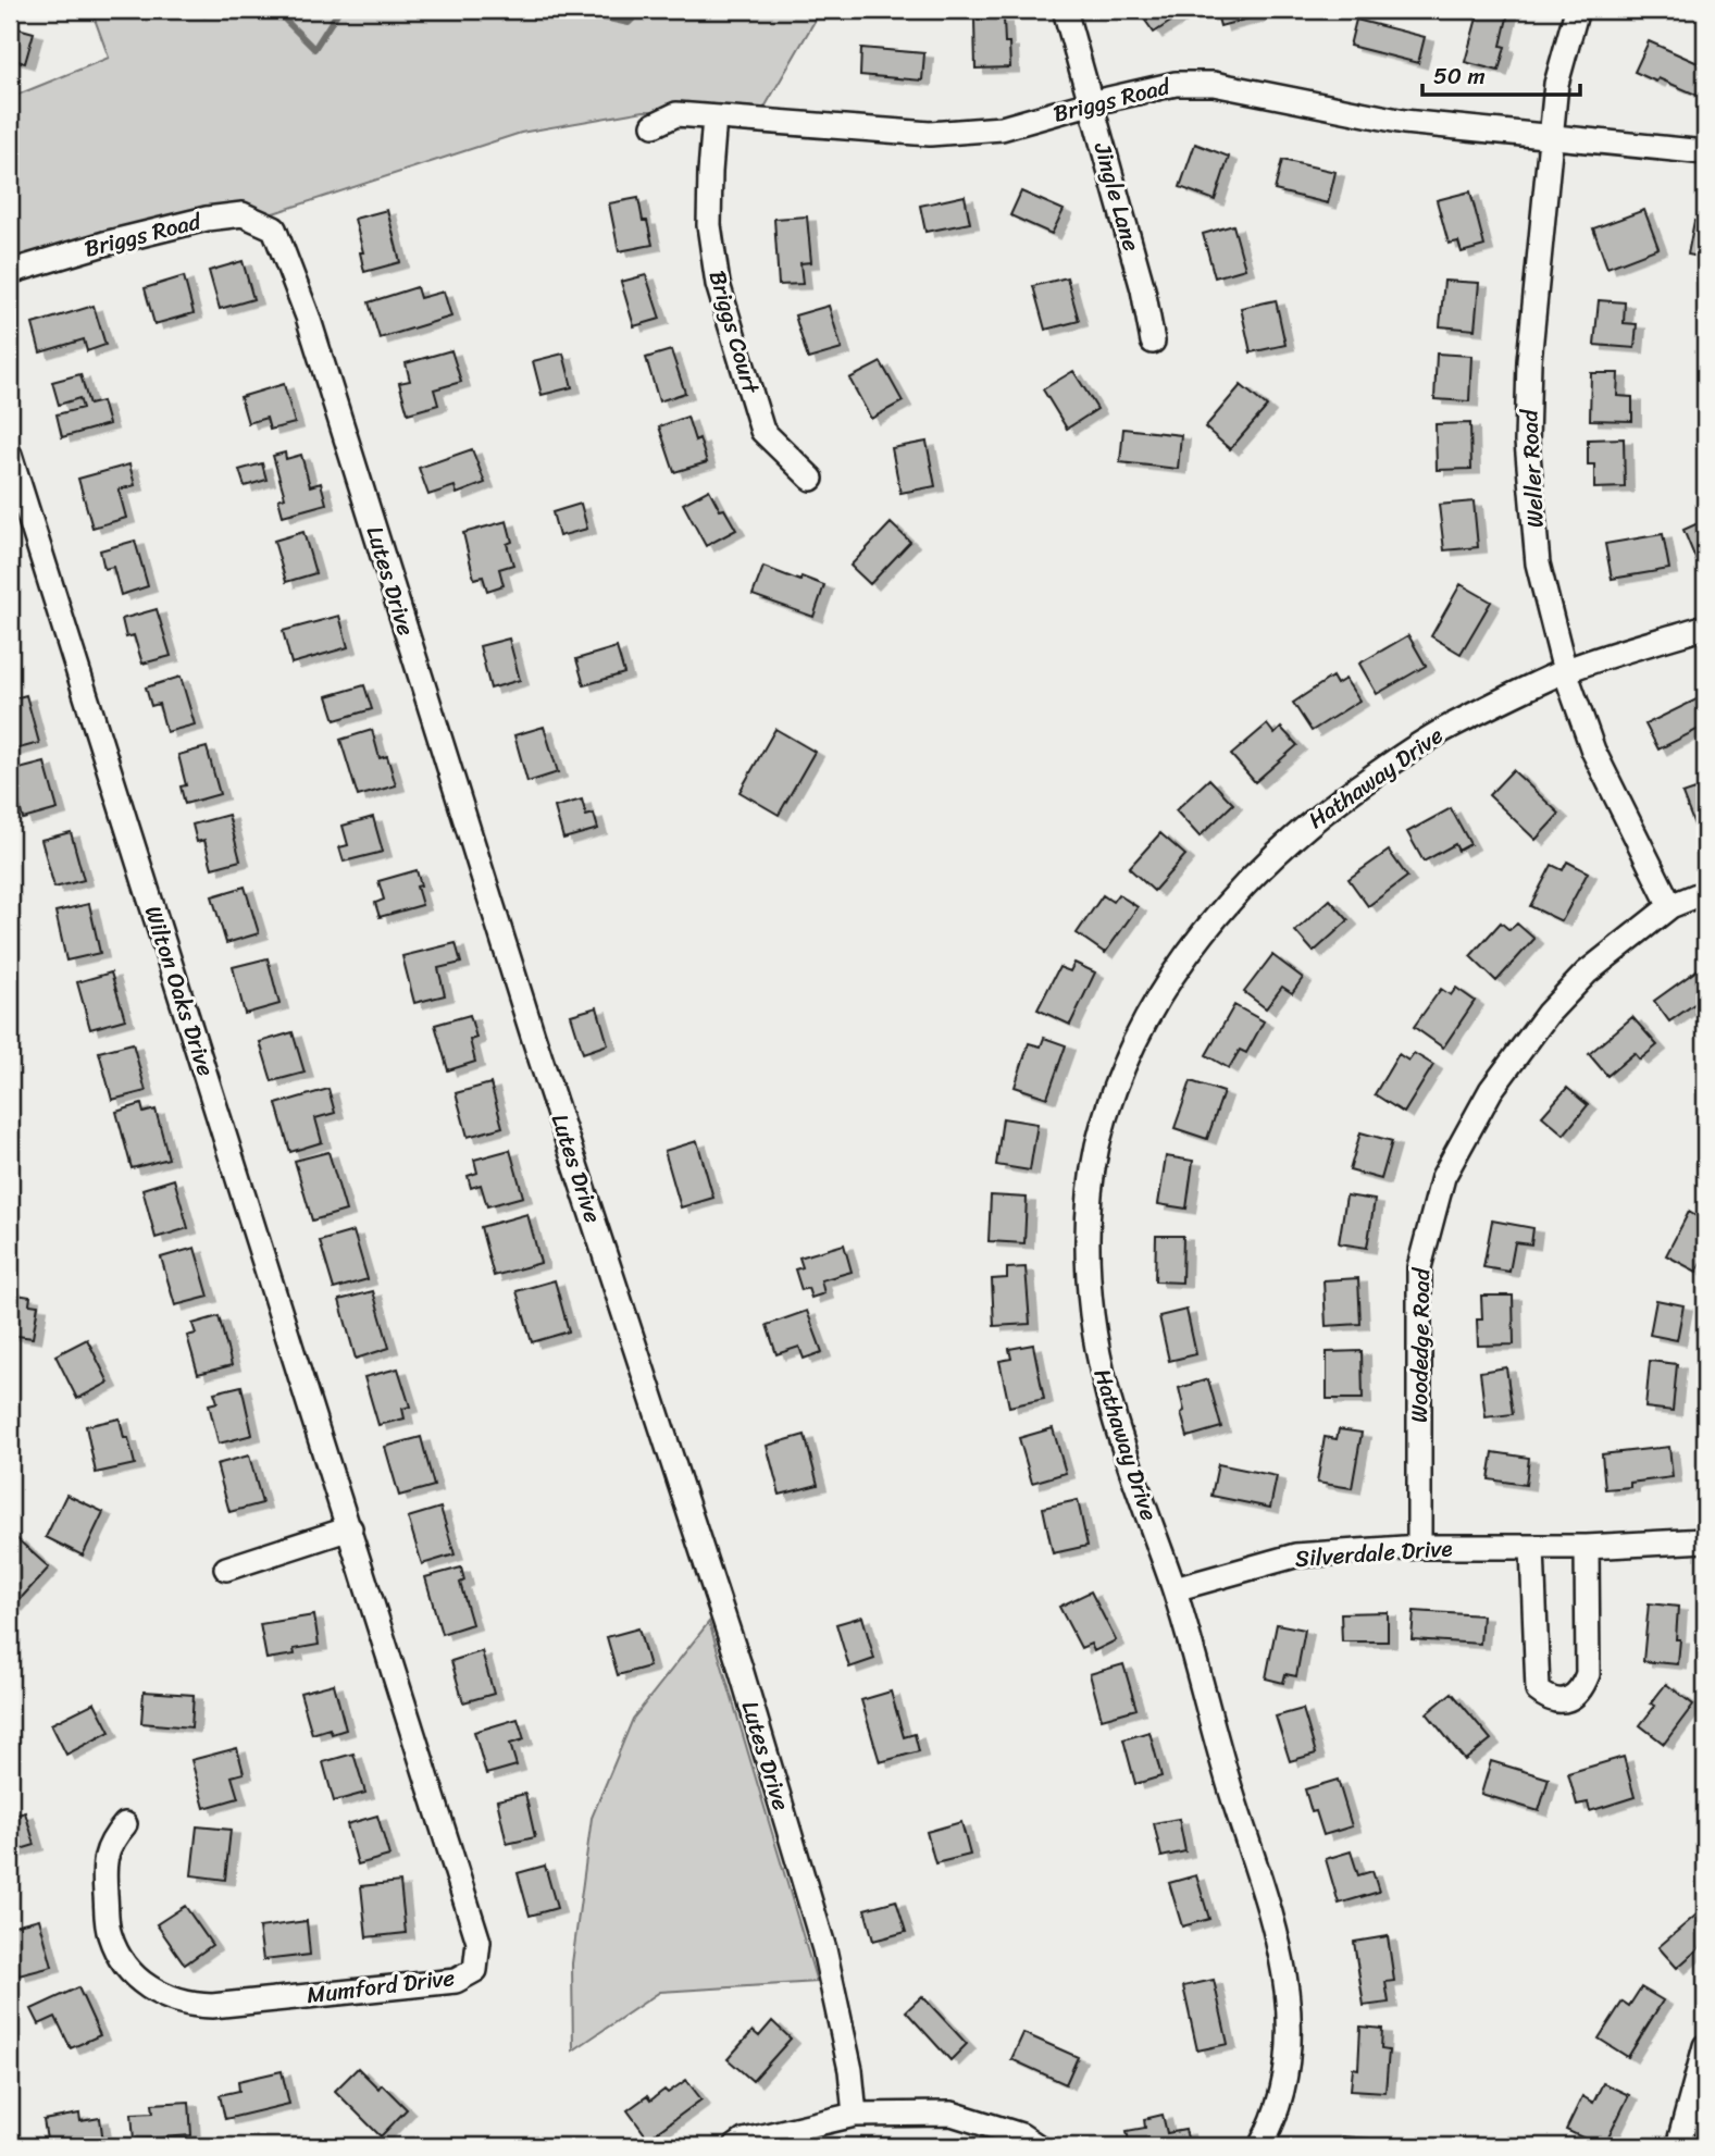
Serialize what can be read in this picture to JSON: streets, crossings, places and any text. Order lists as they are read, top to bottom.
{
  "streets": {
    "street": [
      "Briggs Road",
      "Jingle Lane",
      "Briggs Court",
      "Weller Road",
      "Lutes Drive",
      "Hathaway Drive",
      "Wilton Oaks Drive",
      "Woodedge Road",
      "Silverdale Drive",
      "Mumford Drive"
    ]
  },
  "crossings": [
    ["Briggs Road", "Jingle Lane"],
    ["Briggs Road", "Briggs Court"],
    ["Briggs Road", "Weller Road"],
    ["Briggs Road", "Lutes Drive"],
    ["Weller Road", "Hathaway Drive"],
    ["Weller Road", "Woodedge Road"],
    ["Hathaway Drive", "Silverdale Drive"],
    ["Wilton Oaks Drive", "Mumford Drive"],
    ["Woodedge Road", "Silverdale Drive"]
  ],
  "scale_bar": "50 m"
}
